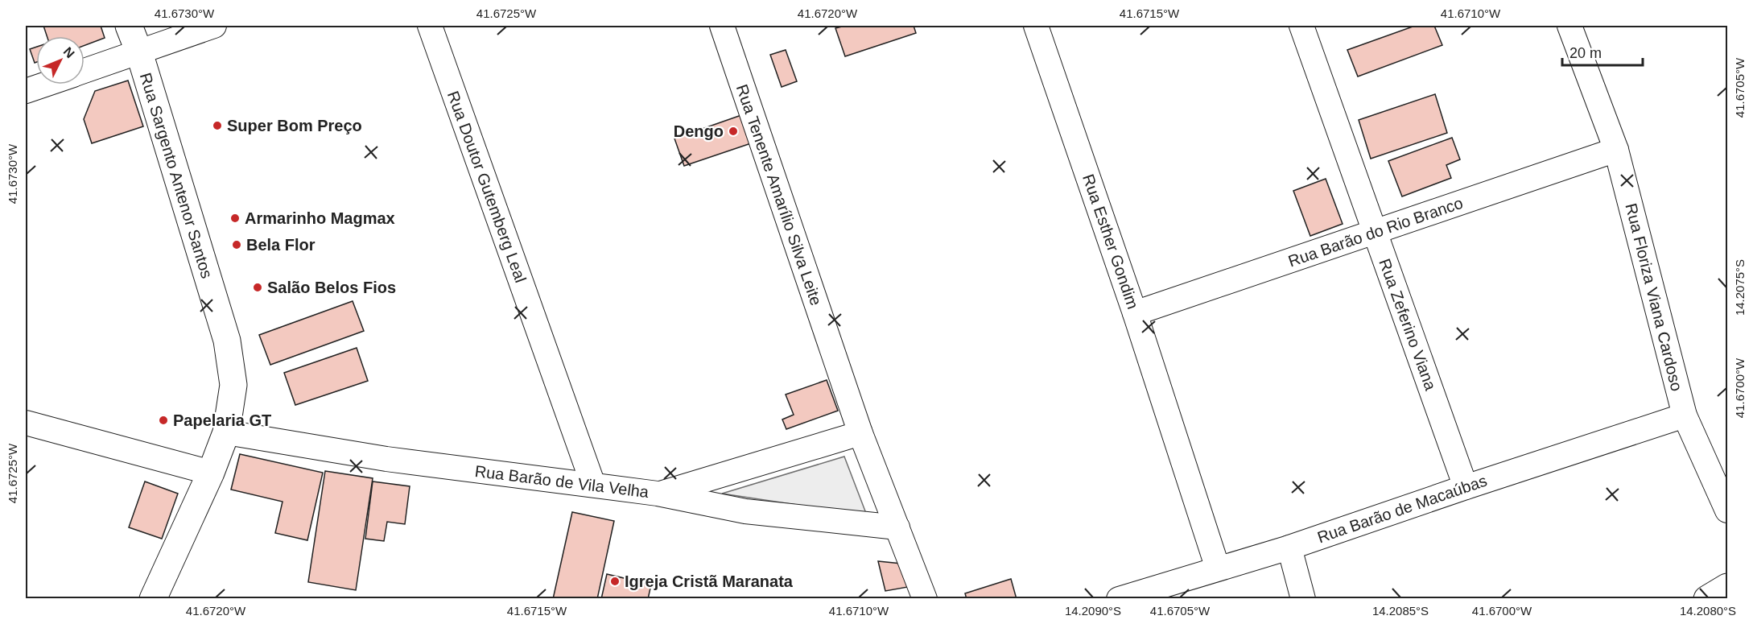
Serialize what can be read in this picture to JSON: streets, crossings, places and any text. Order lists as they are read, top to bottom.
{
  "streets": {
    "street": [
      "Rua Sargento Antenor Santos",
      "Rua Doutor Gutemberg Leal",
      "Rua Tenente Amarílio Silva Leite",
      "Rua Barão do Rio Branco",
      "Rua Esther Gondim",
      "Rua Floriza Viana Cardoso",
      "Rua Zeferino Viana",
      "Rua Barão de Vila Velha",
      "Rua Barão de Macaúbas"
    ]
  },
  "crossings": [
    ["Rua Sargento Antenor Santos", "Rua Barão de Vila Velha"],
    ["Rua Doutor Gutemberg Leal", "Rua Barão de Vila Velha"],
    ["Rua Tenente Amarílio Silva Leite", "Rua Barão de Vila Velha"],
    ["Rua Barão do Rio Branco", "Rua Esther Gondim"],
    ["Rua Barão do Rio Branco", "Rua Floriza Viana Cardoso"],
    ["Rua Barão do Rio Branco", "Rua Zeferino Viana"],
    ["Rua Esther Gondim", "Rua Barão de Macaúbas"],
    ["Rua Floriza Viana Cardoso", "Rua Barão de Macaúbas"],
    ["Rua Zeferino Viana", "Rua Barão de Macaúbas"]
  ],
  "places": [
    "Super Bom Preço",
    "Dengo",
    "Armarinho Magmax",
    "Bela Flor",
    "Salão Belos Fios",
    "Papelaria GT",
    "Igreja Cristã Maranata"
  ],
  "scale_bar": "20 m",
  "north": "top right",
  "coordinates": [
    "41.6730°W",
    "41.6725°W",
    "41.6720°W",
    "41.6715°W",
    "41.6710°W",
    "41.6705°W",
    "14.2075°S",
    "41.6700°W",
    "14.2090°S",
    "14.2085°S",
    "14.2080°S"
  ]
}
